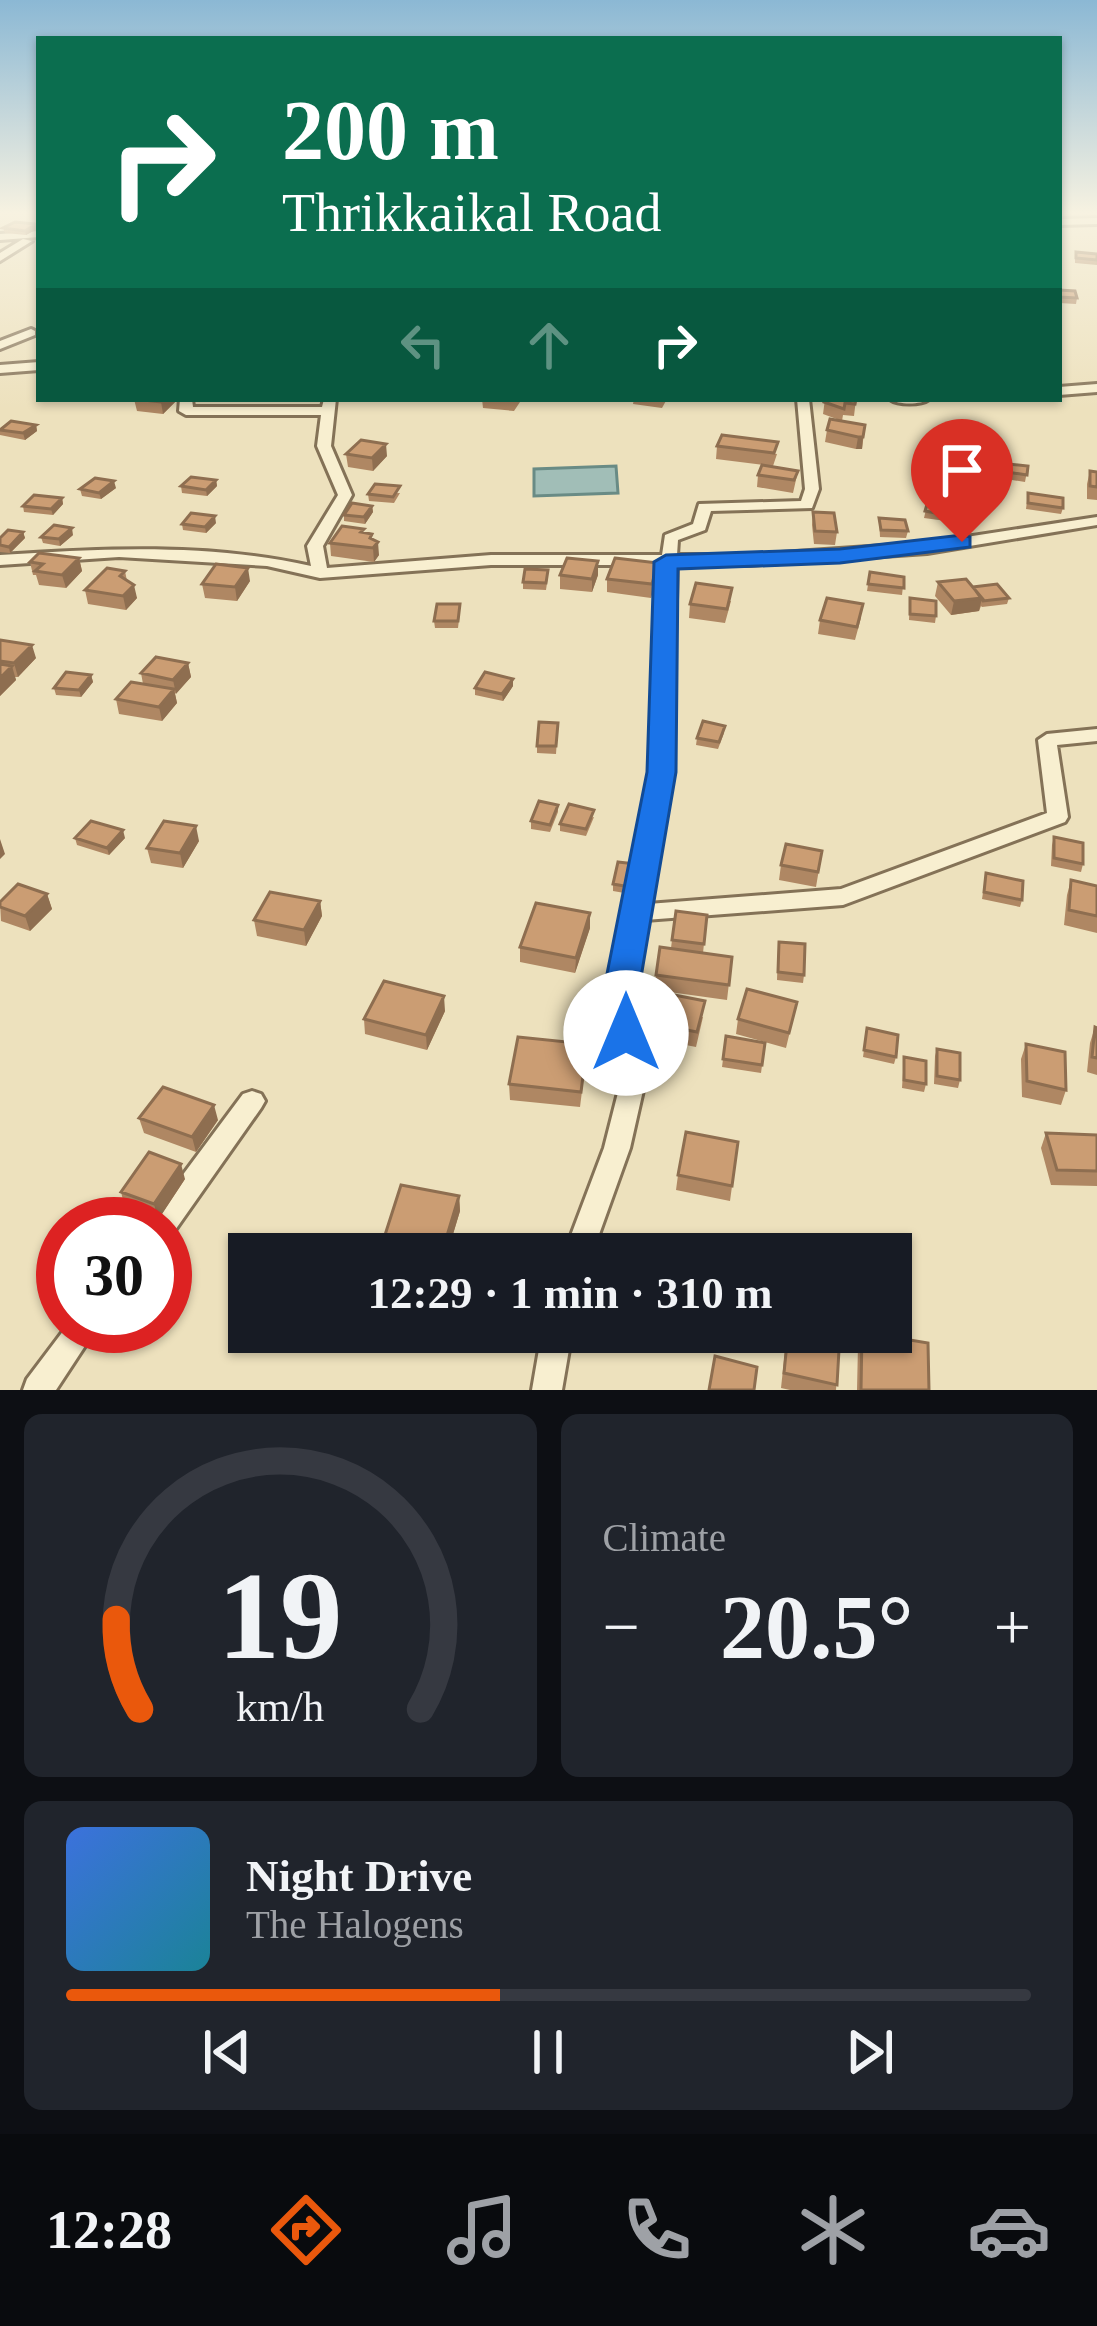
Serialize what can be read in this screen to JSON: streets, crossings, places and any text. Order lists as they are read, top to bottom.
{
  "page": {
    "turn": ["200 m", "Thrikkaikal Road"],
    "limit": "30",
    "trip": "12:29 · 1 min · 310 m",
    "tile": "Climate",
    "heat": ["−", "20.5°", "+"],
    "song": ["Night Drive", "The Halogens"],
    "tabs": "12:28",
    "gauge": ["19", "km/h"]
  }
}
